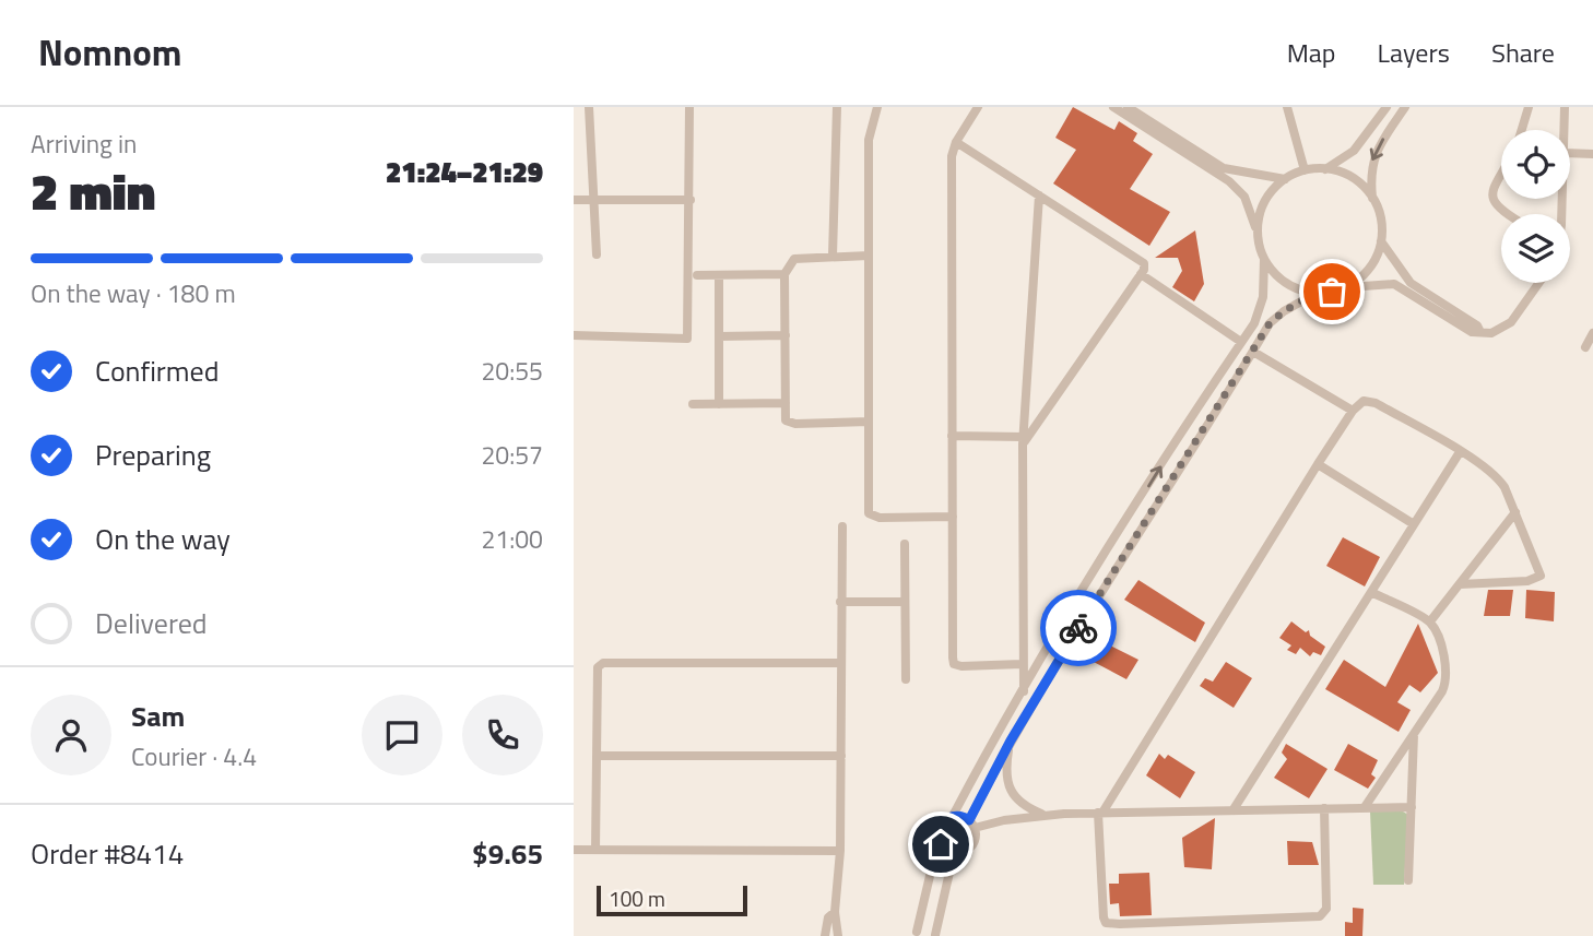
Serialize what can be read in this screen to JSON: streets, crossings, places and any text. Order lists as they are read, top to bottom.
{
  "scale_bar": "100 m",
  "page": {
    "header": "Nomnom",
    "nav": ["Map", "Layers", "Share"],
    "heading": ["2 min", "Arriving in", "21:24–21:29"],
    "panel": [
      "Sam",
      "Courier · 4.4",
      "Order #8414",
      "$9.65"
    ],
    "bar": "On the way · 180 m",
    "list": [
      ["Confirmed", "20:55"],
      ["Preparing", "20:57"],
      ["On the way", "21:00"],
      "Delivered"
    ],
    "scale": "100 m"
  }
}
